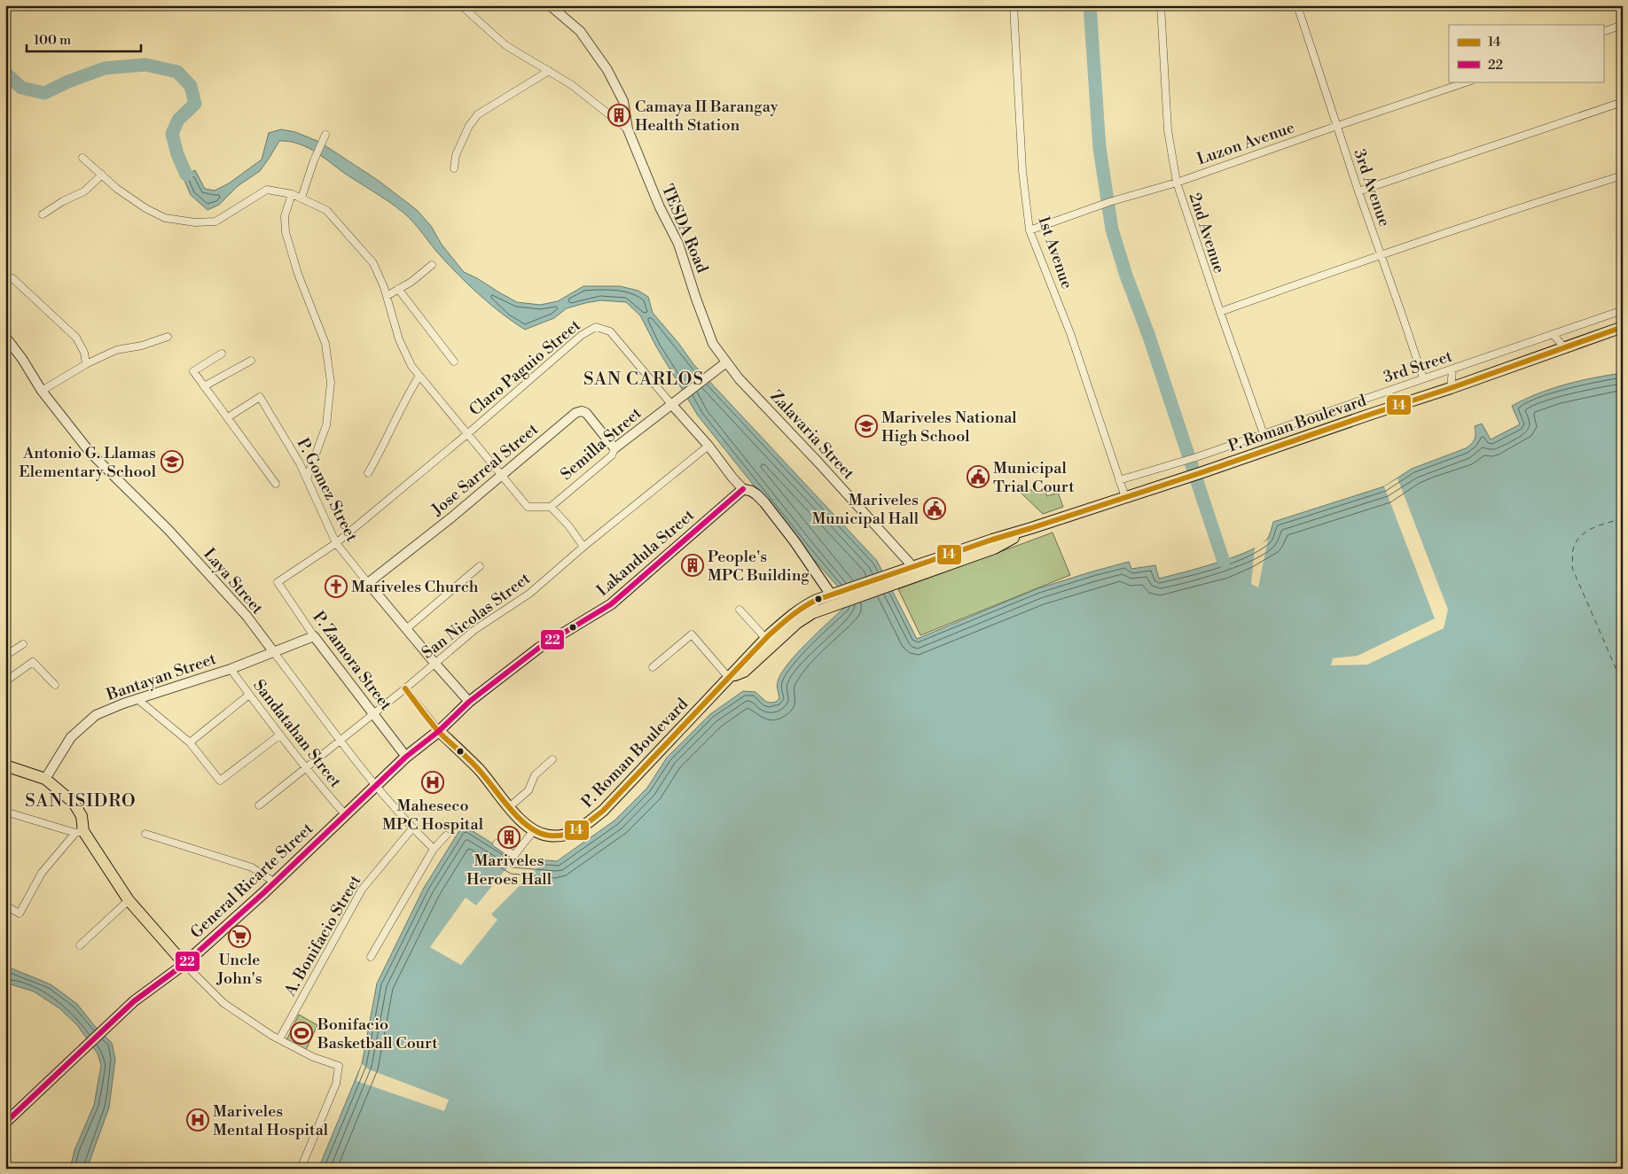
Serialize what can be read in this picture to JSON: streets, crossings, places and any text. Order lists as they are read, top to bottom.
{
  "streets": {
    "main road": ["P. Roman Boulevard", "Lakandula Street", "General Ricarte Street"],
    "street": [
      "Luzon Avenue",
      "3rd Avenue",
      "TESDA Road",
      "2nd Avenue",
      "1st Avenue",
      "3rd Street",
      "Claro Paguio Street",
      "Zalavaria Street",
      "Semilla Street",
      "Jose Sarreal Street",
      "P. Gomez Street",
      "Laya Street",
      "San Nicolas Street",
      "P. Zamora Street",
      "Bantayan Street",
      "Sandatahan Street",
      "A. Bonifacio Street"
    ]
  },
  "crossings": [
    ["Luzon Avenue", "3rd Avenue"],
    ["Luzon Avenue", "2nd Avenue"],
    ["Luzon Avenue", "1st Avenue"],
    ["3rd Avenue", "3rd Street"],
    ["TESDA Road", "Zalavaria Street"],
    ["TESDA Road", "Semilla Street"],
    ["2nd Avenue", "3rd Street"],
    ["1st Avenue", "3rd Street"],
    ["1st Avenue", "P. Roman Boulevard"],
    ["Claro Paguio Street", "Semilla Street"],
    ["Claro Paguio Street", "P. Gomez Street"],
    ["Claro Paguio Street", "P. Zamora Street"],
    ["P. Roman Boulevard", "Zalavaria Street"],
    ["P. Roman Boulevard", "Lakandula Street"],
    ["P. Roman Boulevard", "General Ricarte Street"],
    ["Zalavaria Street", "Semilla Street"],
    ["Semilla Street", "Jose Sarreal Street"],
    ["Jose Sarreal Street", "P. Gomez Street"],
    ["P. Gomez Street", "Lakandula Street"],
    ["P. Gomez Street", "San Nicolas Street"],
    ["Lakandula Street", "General Ricarte Street"],
    ["Laya Street", "San Nicolas Street"],
    ["Laya Street", "Bantayan Street"],
    ["Laya Street", "General Ricarte Street"],
    ["Laya Street", "A. Bonifacio Street"],
    ["San Nicolas Street", "P. Zamora Street"],
    ["San Nicolas Street", "Sandatahan Street"],
    ["P. Zamora Street", "Bantayan Street"],
    ["P. Zamora Street", "General Ricarte Street"],
    ["Bantayan Street", "Sandatahan Street"],
    ["Sandatahan Street", "General Ricarte Street"]
  ],
  "districts": ["SAN CARLOS", "SAN ISIDRO"],
  "places": {
    "building": ["Camaya II Barangay Health Station", "People's MPC Building", "Mariveles Heroes Hall"],
    "school or university": ["Mariveles National High School", "Antonio G. Llamas Elementary School"],
    "public building": ["Municipal Trial Court", "Mariveles Municipal Hall"],
    "church": ["Mariveles Church"],
    "hospital": ["Maheseco MPC Hospital", "Mariveles Mental Hospital"],
    "supermarket": ["Uncle John's"],
    "sports": ["Bonifacio Basketball Court"]
  },
  "lines": ["transit line 14", "transit line 22"],
  "legend": ["14", "22"],
  "scale_bar": "100 m"
}
